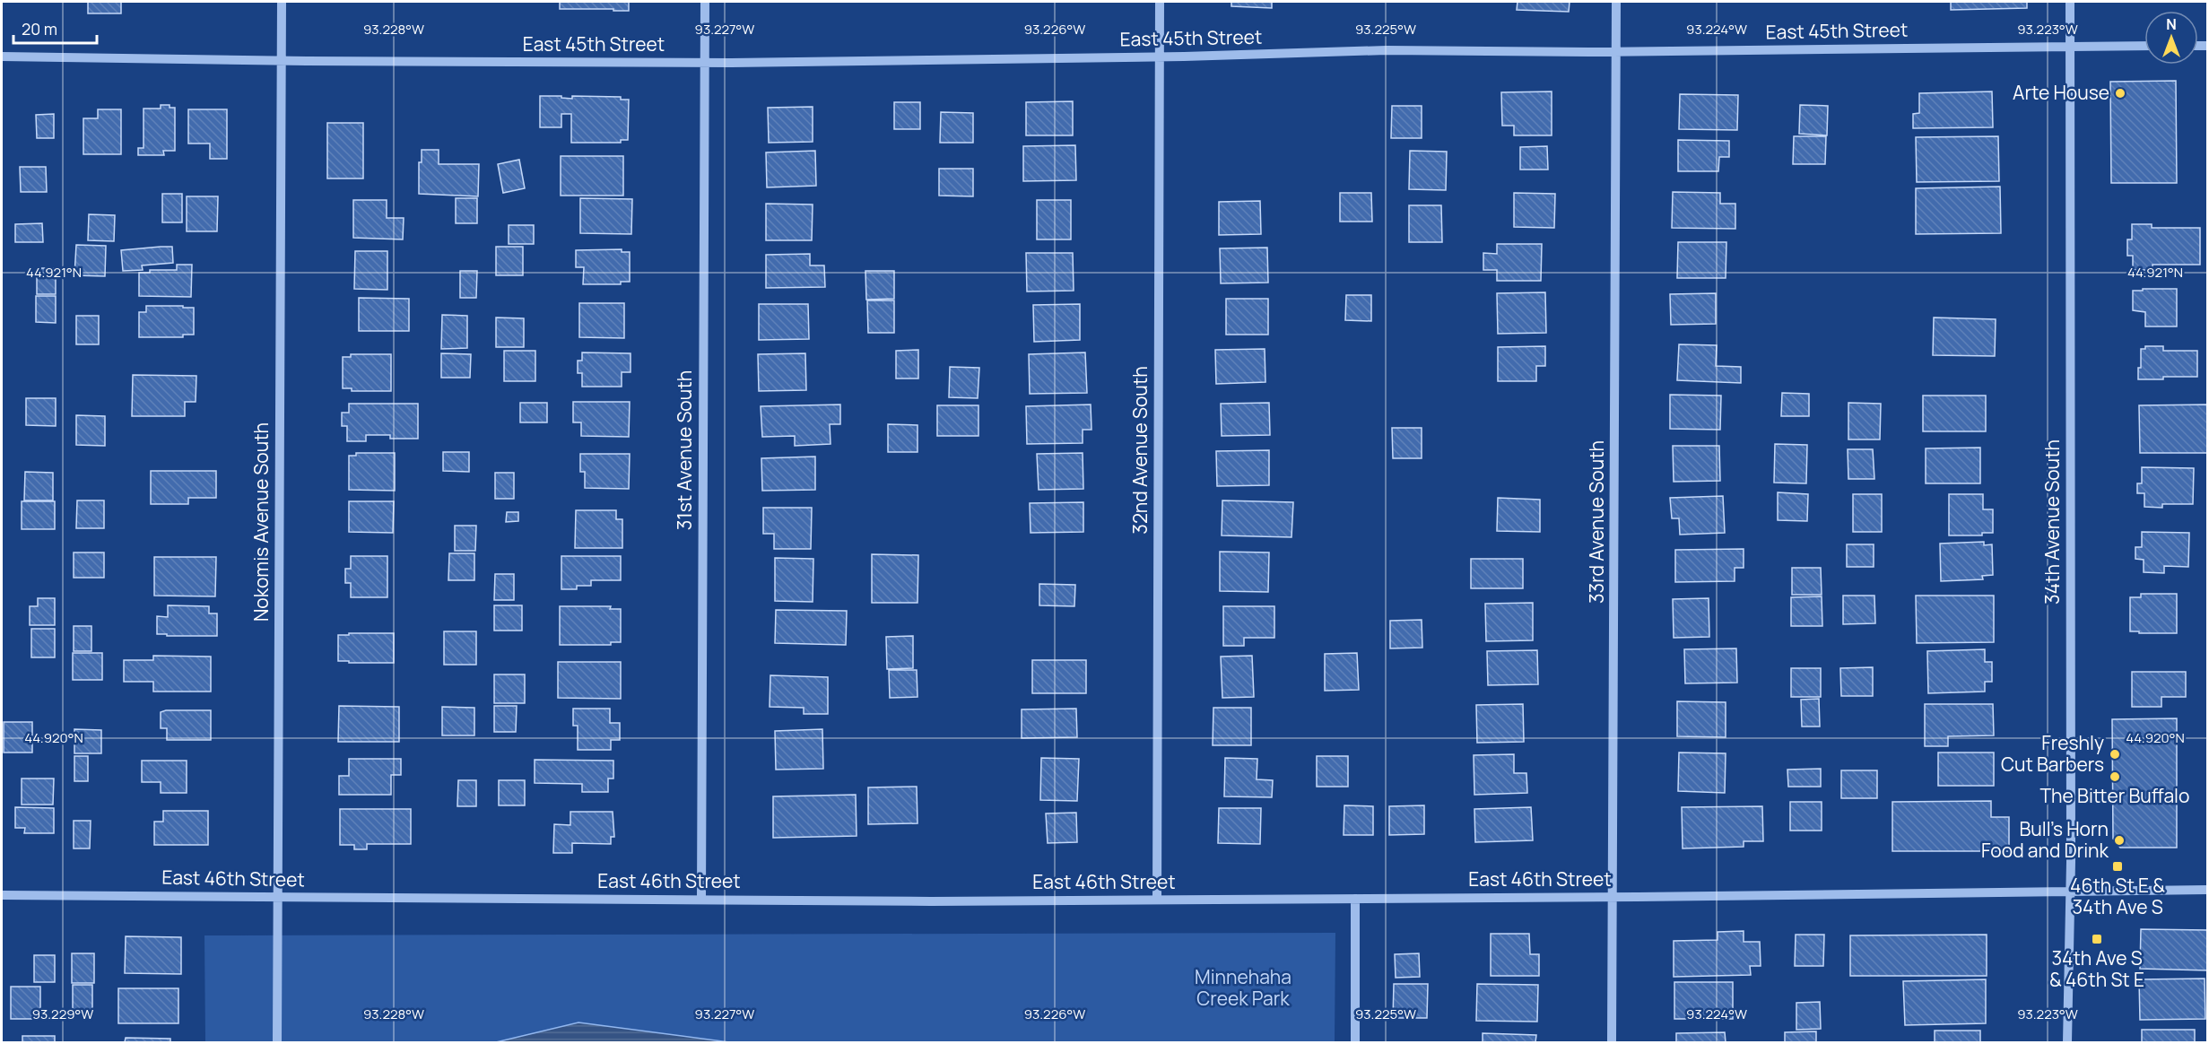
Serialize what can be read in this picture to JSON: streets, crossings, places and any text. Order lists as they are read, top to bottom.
{
  "streets": {
    "street": [
      "East 45th Street",
      "31st Avenue South",
      "32nd Avenue South",
      "Nokomis Avenue South",
      "33rd Avenue South",
      "34th Avenue South",
      "East 46th Street"
    ]
  },
  "crossings": [
    ["East 45th Street", "31st Avenue South"],
    ["East 45th Street", "32nd Avenue South"],
    ["East 45th Street", "Nokomis Avenue South"],
    ["East 45th Street", "33rd Avenue South"],
    ["East 45th Street", "34th Avenue South"],
    ["31st Avenue South", "East 46th Street"],
    ["32nd Avenue South", "East 46th Street"],
    ["Nokomis Avenue South", "East 46th Street"],
    ["33rd Avenue South", "East 46th Street"],
    ["34th Avenue South", "East 46th Street"]
  ],
  "parks": ["Minnehaha Creek Park"],
  "places": {
    "other": [
      "Arte House",
      "Freshly Cut Barbers",
      "The Bitter Buffalo",
      "Bull's Horn Food and Drink"
    ],
    "transit": ["46th St E & 34th Ave S", "34th Ave S & 46th St E"]
  },
  "scale_bar": "20 m",
  "north": "top",
  "coordinates": [
    "93.228°W",
    "93.227°W",
    "93.226°W",
    "93.225°W",
    "93.224°W",
    "93.223°W",
    "44.921°N",
    "44.920°N",
    "93.229°W"
  ]
}
